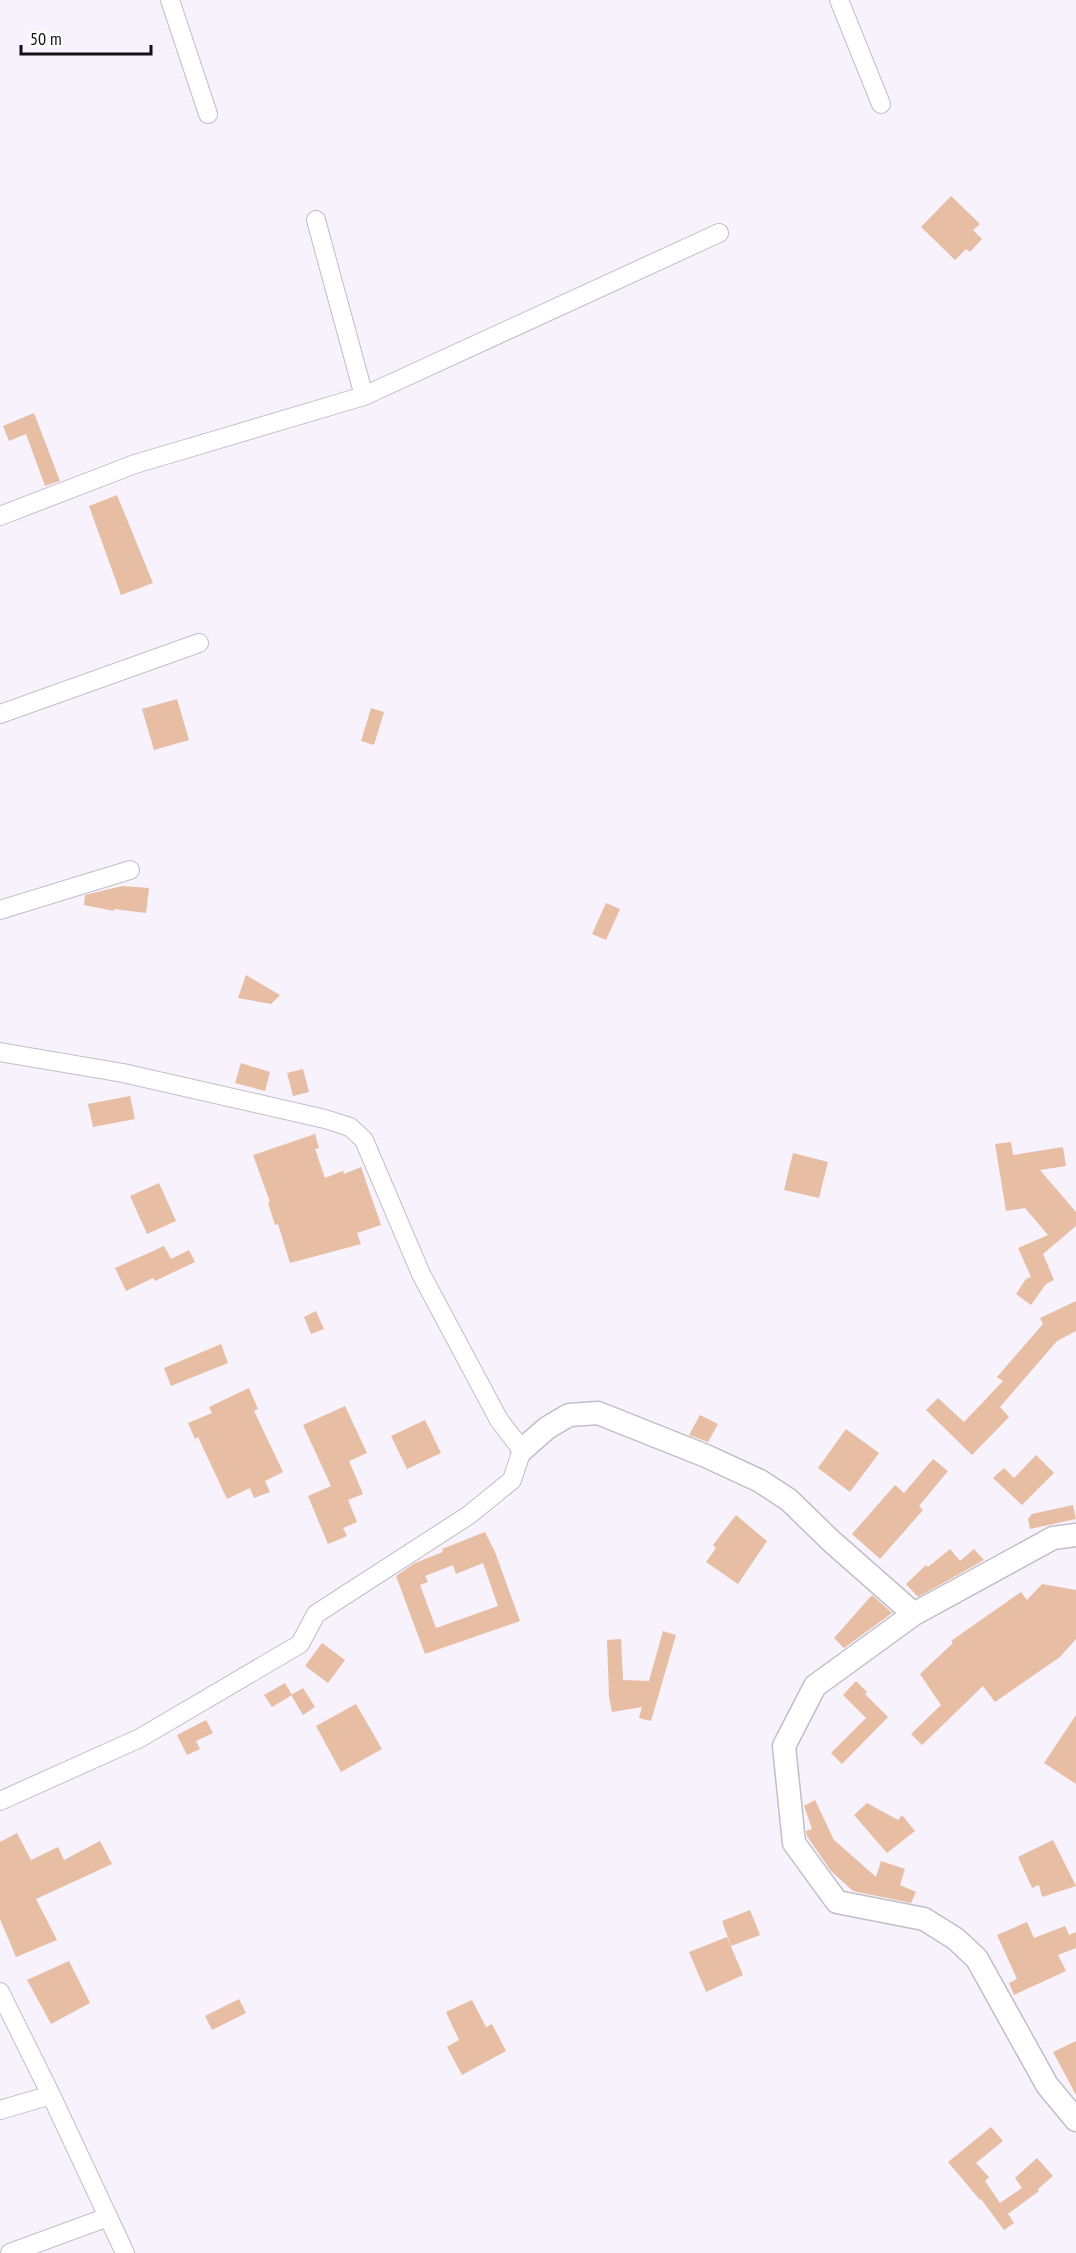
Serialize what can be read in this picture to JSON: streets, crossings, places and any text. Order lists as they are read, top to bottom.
{
  "scale_bar": "50 m"
}
